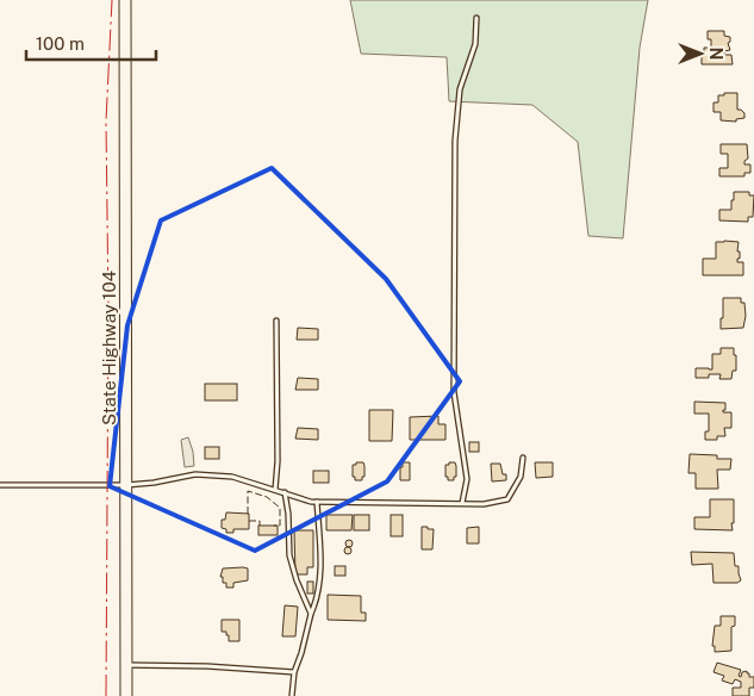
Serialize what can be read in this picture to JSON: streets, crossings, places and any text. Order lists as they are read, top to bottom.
{
  "streets": {
    "main road": ["State Highway 104"]
  },
  "scale_bar": "100 m",
  "north": "right"
}
